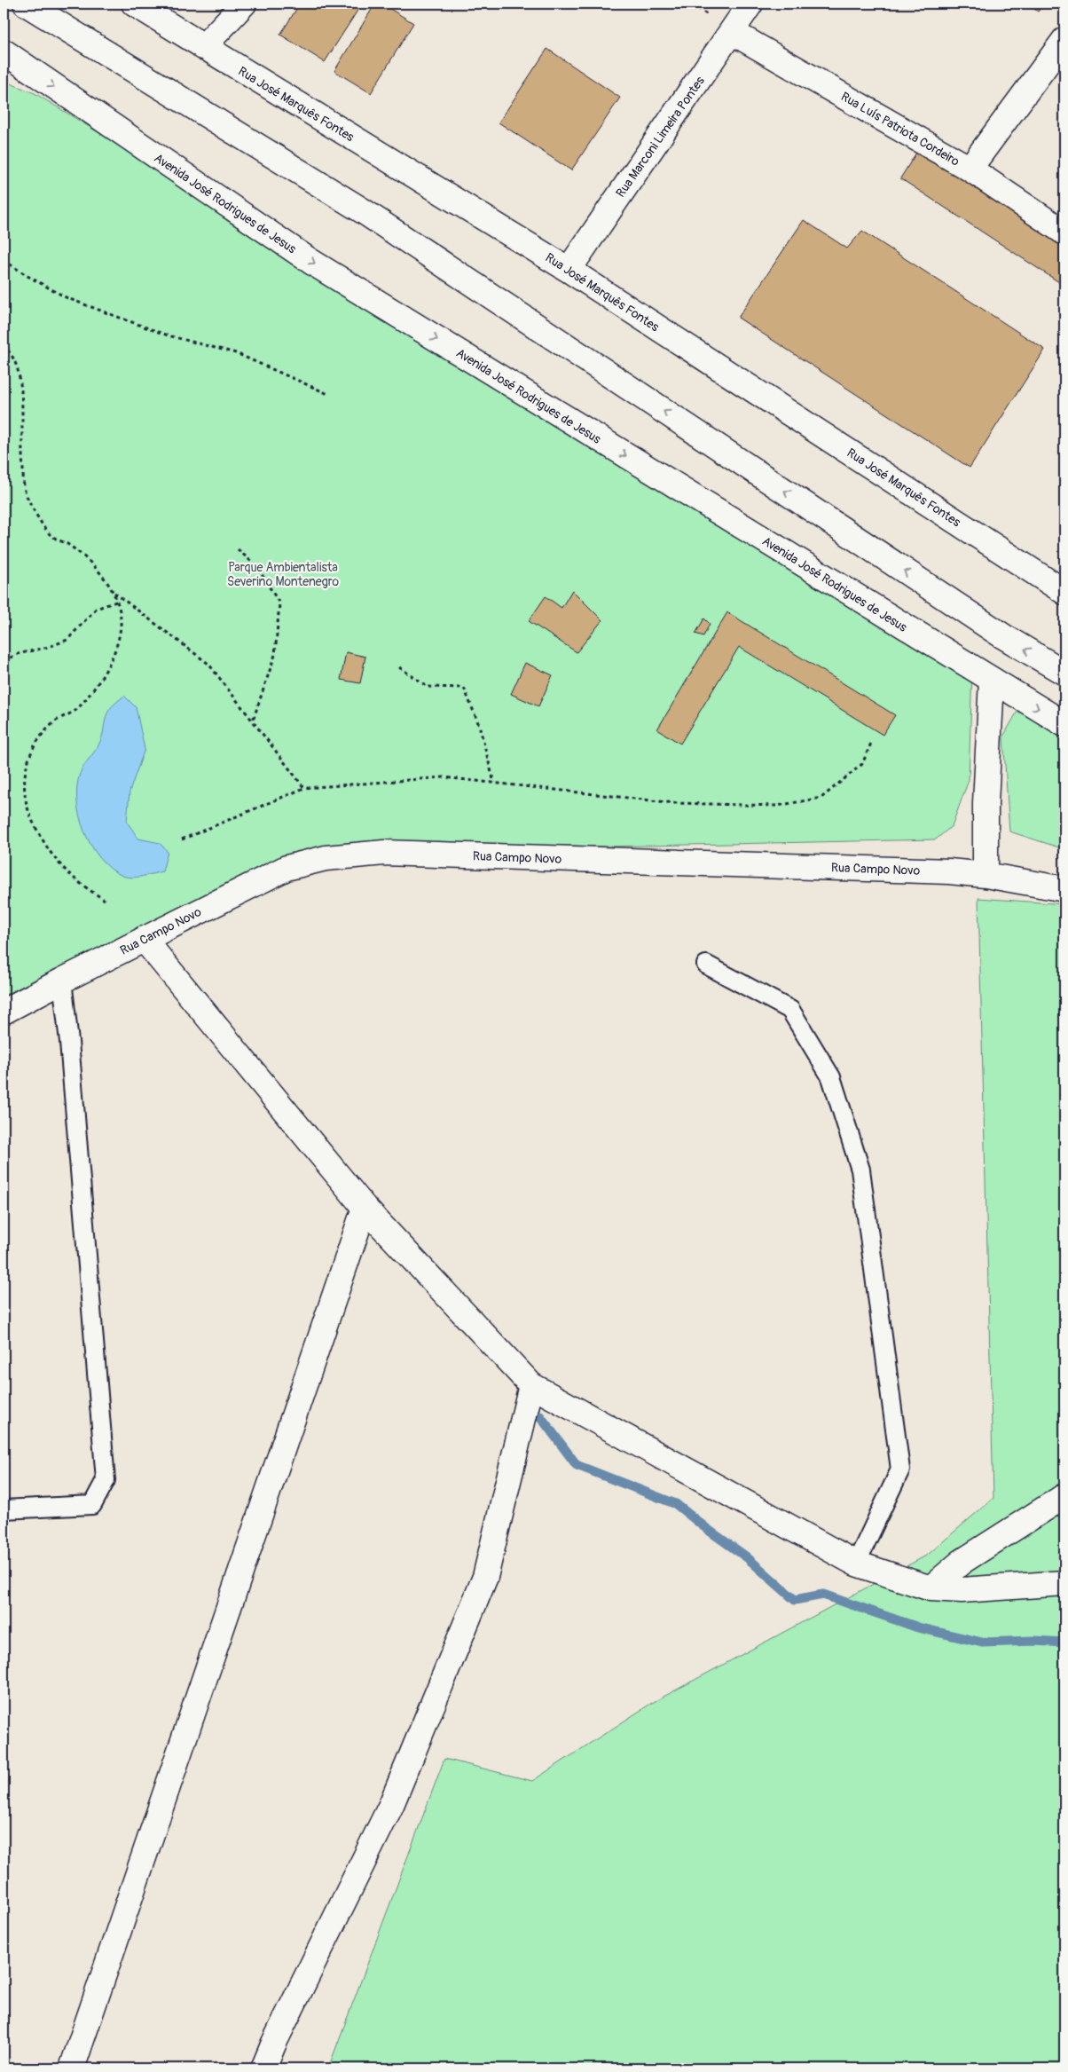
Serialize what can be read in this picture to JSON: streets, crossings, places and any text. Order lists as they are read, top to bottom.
{
  "streets": {
    "street": [
      "Rua José Marquês Fontes",
      "Rua Luís Patriota Cordeiro",
      "Rua Marconi Limeira Pontes",
      "Avenida José Rodrigues de Jesus",
      "Rua Campo Novo"
    ]
  },
  "crossings": [
    ["Rua José Marquês Fontes", "Rua Marconi Limeira Pontes"],
    ["Rua Luís Patriota Cordeiro", "Rua Marconi Limeira Pontes"]
  ],
  "parks": ["Parque Ambientalista Severino Montenegro"]
}
